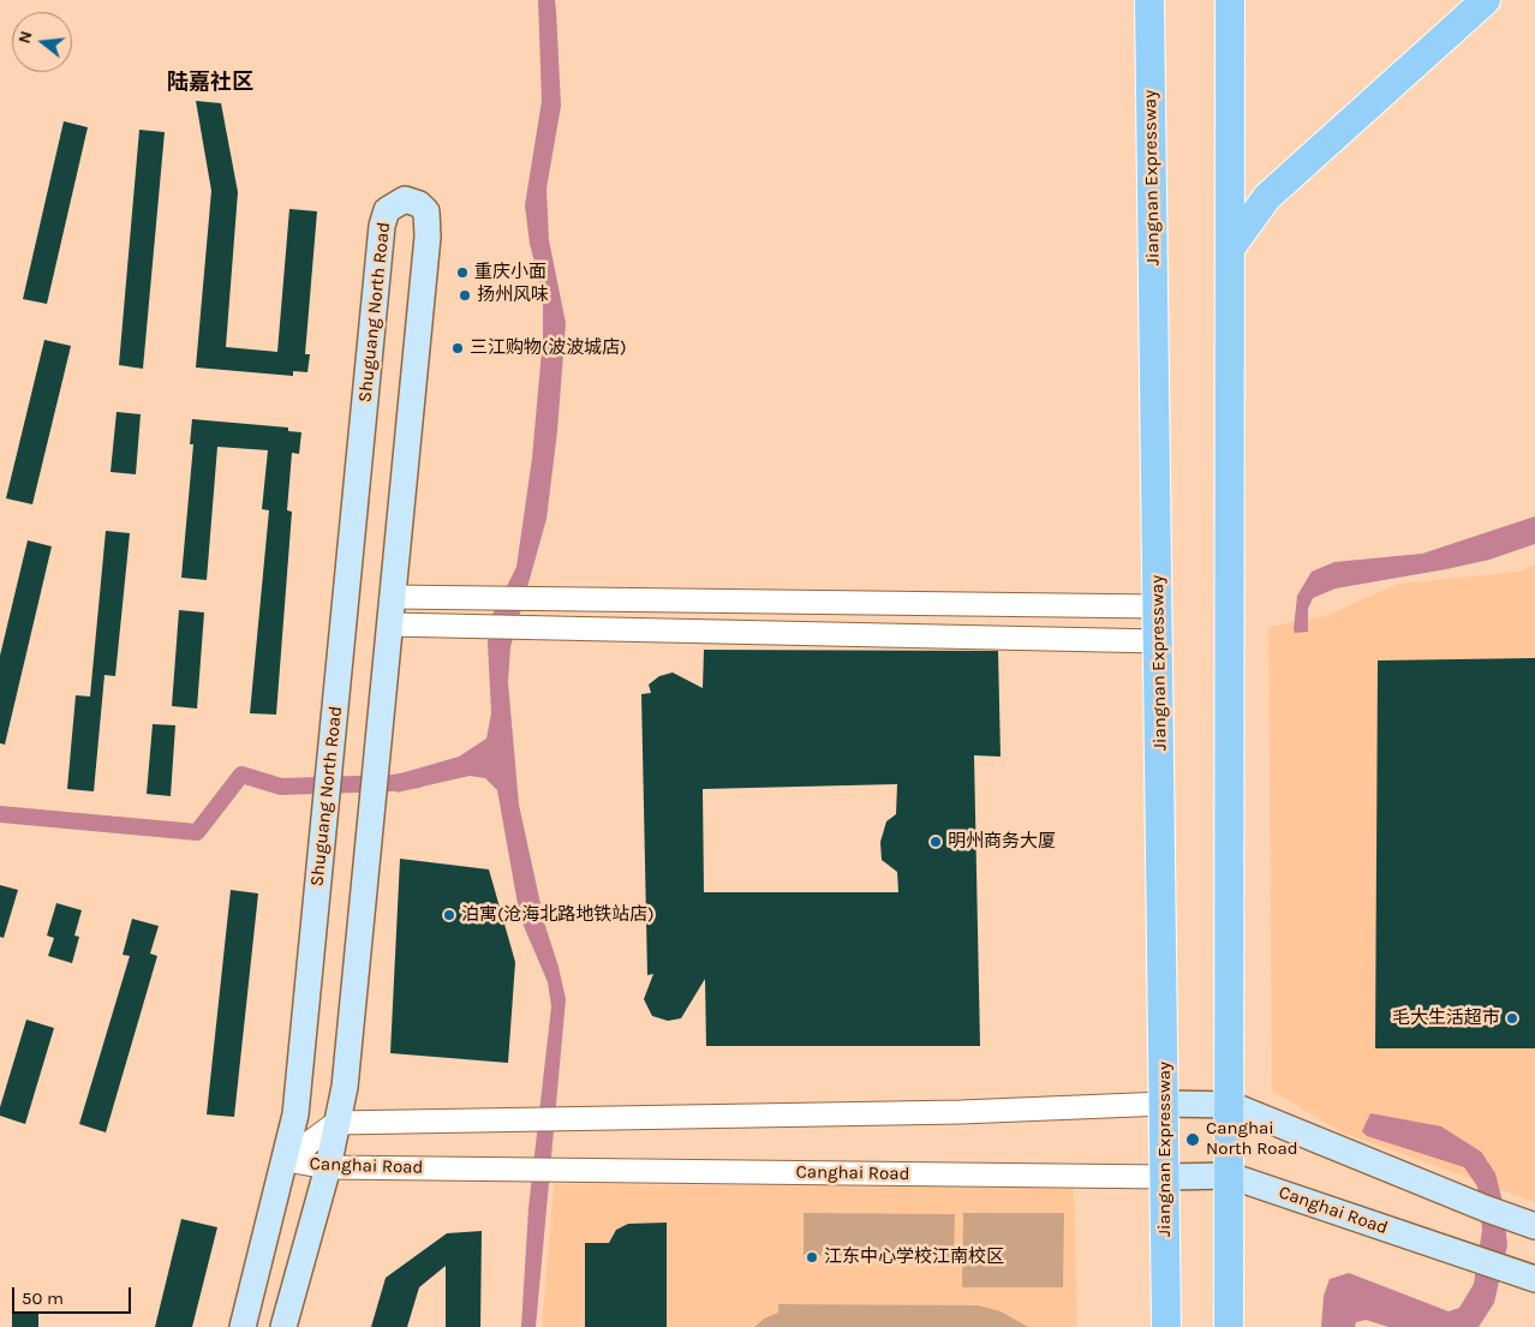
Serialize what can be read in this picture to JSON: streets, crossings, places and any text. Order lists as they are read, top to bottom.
{
  "streets": {
    "main road": ["Jiangnan Expressway", "Shuguang North Road", "Canghai Road"]
  },
  "crossings": [
    ["Jiangnan Expressway", "Canghai Road"],
    ["Shuguang North Road", "Canghai Road"]
  ],
  "districts": ["陆嘉社区"],
  "places": [
    "重庆小面",
    "扬州风味",
    "三江购物(波波城店)",
    "明州商务大厦",
    "泊寓(沧海北路地铁站店)",
    "毛大生活超市",
    "Canghai North Road",
    "江东中心学校江南校区"
  ],
  "scale_bar": "50 m",
  "north": "left"
}
